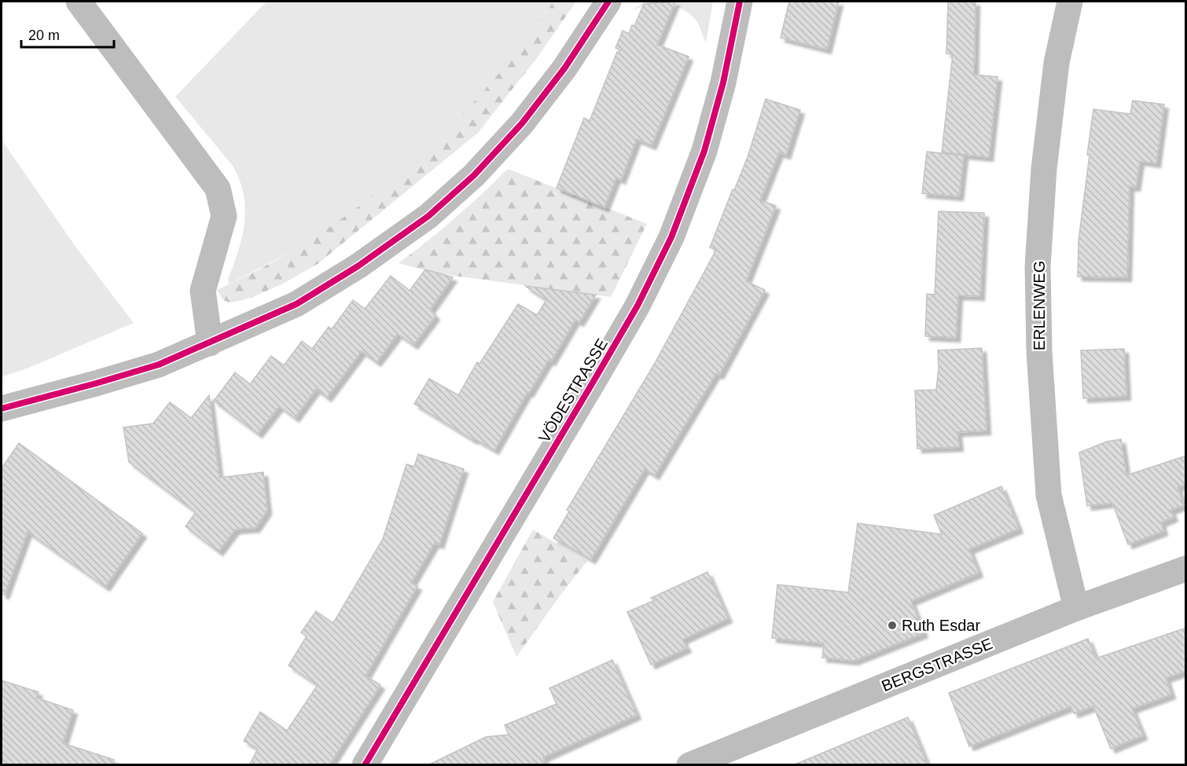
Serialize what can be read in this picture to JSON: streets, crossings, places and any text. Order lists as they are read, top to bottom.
{
  "streets": {
    "street": ["ERLENWEG", "VÖDESTRASSE", "BERGSTRASSE"]
  },
  "crossings": [
    ["ERLENWEG", "BERGSTRASSE"]
  ],
  "places": ["Ruth Esdar"],
  "scale_bar": "20 m"
}
